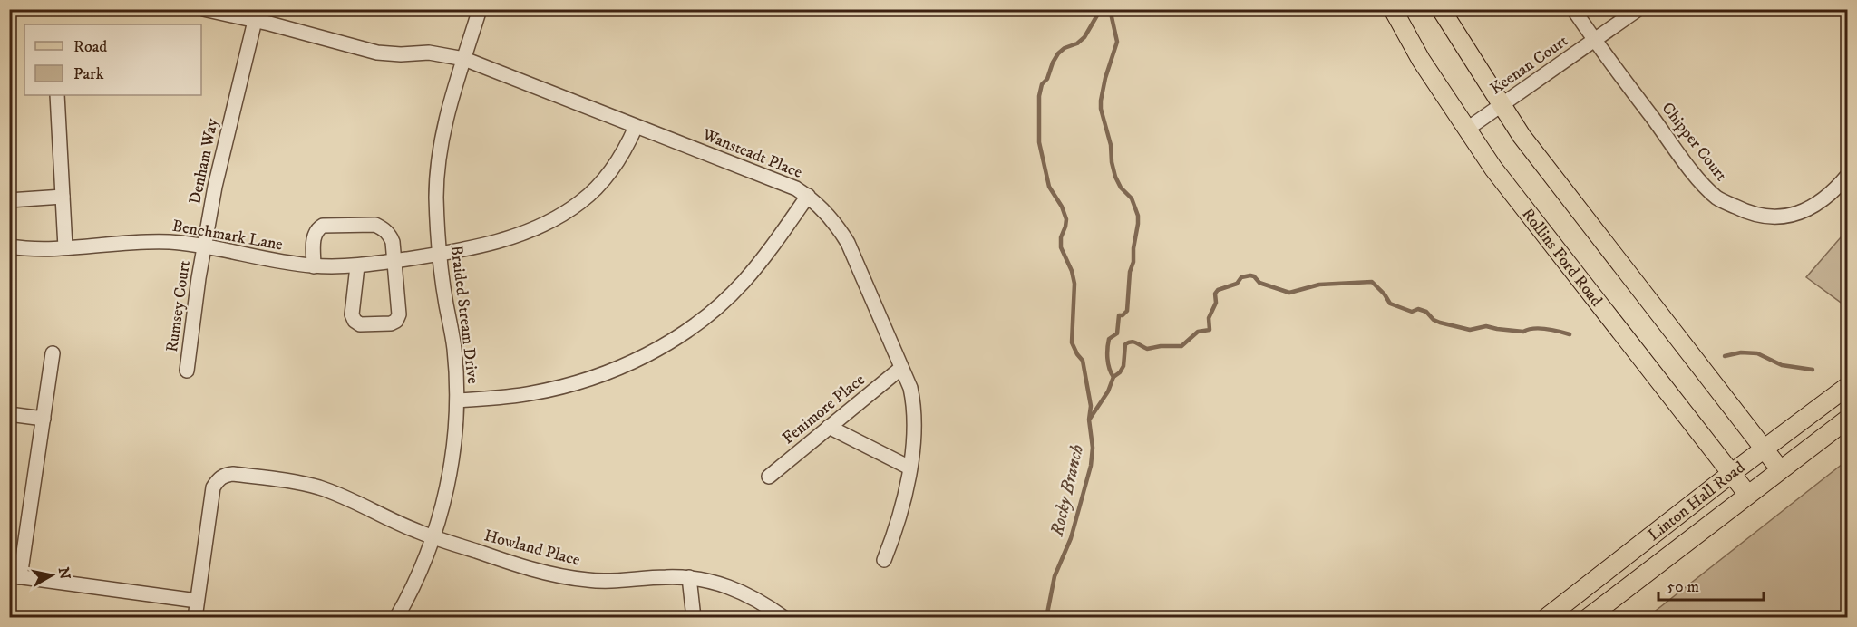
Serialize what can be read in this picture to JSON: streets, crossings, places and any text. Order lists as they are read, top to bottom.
{
  "streets": {
    "main road": ["Rollins Ford Road", "Linton Hall Road"],
    "street": [
      "Keenan Court",
      "Chipper Court",
      "Wansteadt Place",
      "Denham Way",
      "Benchmark Lane",
      "Rumsey Court",
      "Braided Stream Drive",
      "Fenimore Place",
      "Howland Place"
    ]
  },
  "crossings": [
    ["Keenan Court", "Chipper Court"],
    ["Keenan Court", "Rollins Ford Road"],
    ["Wansteadt Place", "Denham Way"],
    ["Wansteadt Place", "Benchmark Lane"],
    ["Wansteadt Place", "Braided Stream Drive"],
    ["Wansteadt Place", "Fenimore Place"],
    ["Denham Way", "Benchmark Lane"],
    ["Denham Way", "Rumsey Court"],
    ["Benchmark Lane", "Rumsey Court"],
    ["Benchmark Lane", "Braided Stream Drive"],
    ["Rollins Ford Road", "Linton Hall Road"],
    ["Braided Stream Drive", "Howland Place"]
  ],
  "water": ["Rocky Branch"],
  "legend": ["Road", "Park"],
  "scale_bar": "50 m",
  "north": "right"
}
